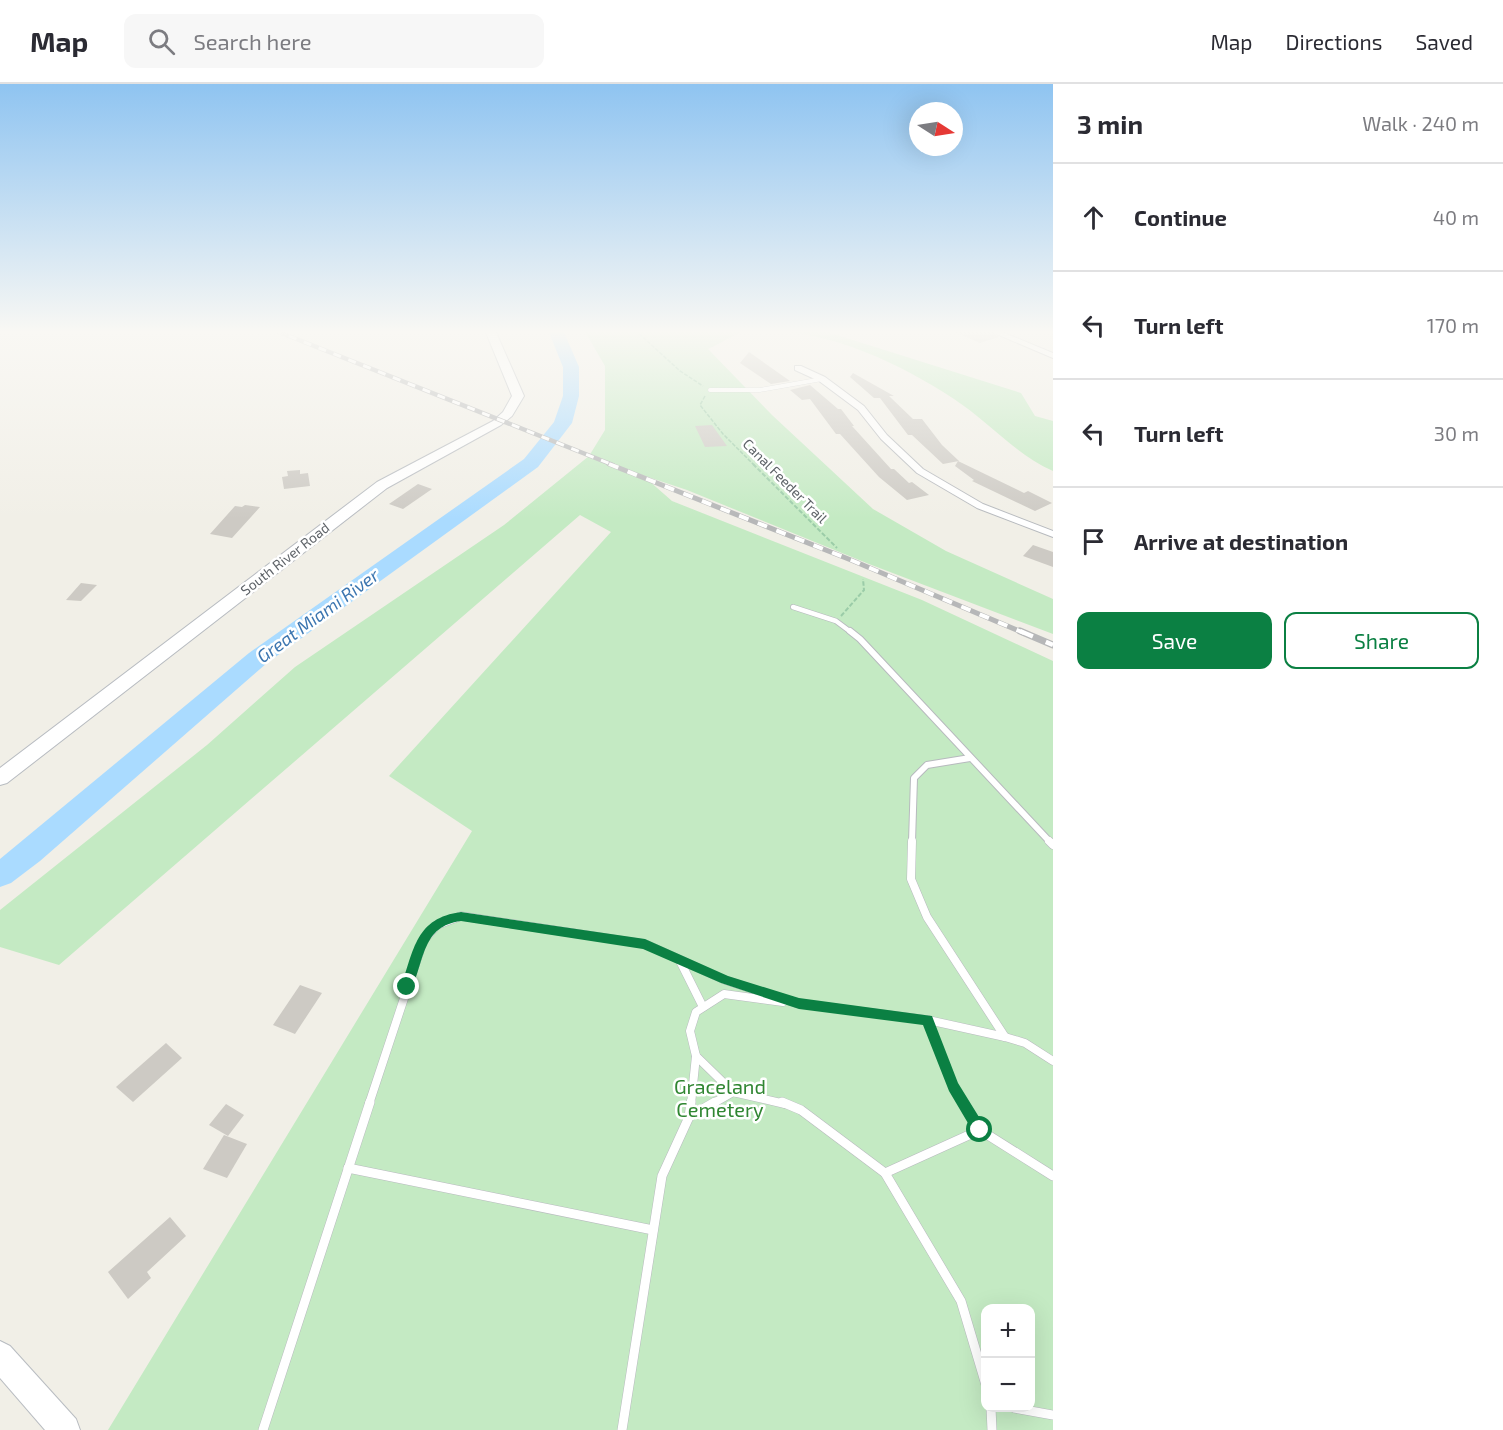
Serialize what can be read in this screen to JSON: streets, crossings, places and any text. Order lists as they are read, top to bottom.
{
  "streets": {
    "street": ["South River Road"],
    "path": ["Canal Feeder Trail"]
  },
  "water": ["Great Miami River"],
  "parks": ["Graceland Cemetery"],
  "north": "right",
  "page": {
    "header": "Map",
    "search": "Search here",
    "nav": ["Map", "Directions", "Saved"],
    "heading": ["3 min", "Walk · 240 m"],
    "list": [
      ["Continue", "40 m"],
      ["Turn left", "170 m"],
      ["Turn left", "30 m"],
      "Arrive at destination"
    ],
    "buttons": ["Save", "Share"],
    "map_buttons": ["+", "−"]
  }
}
